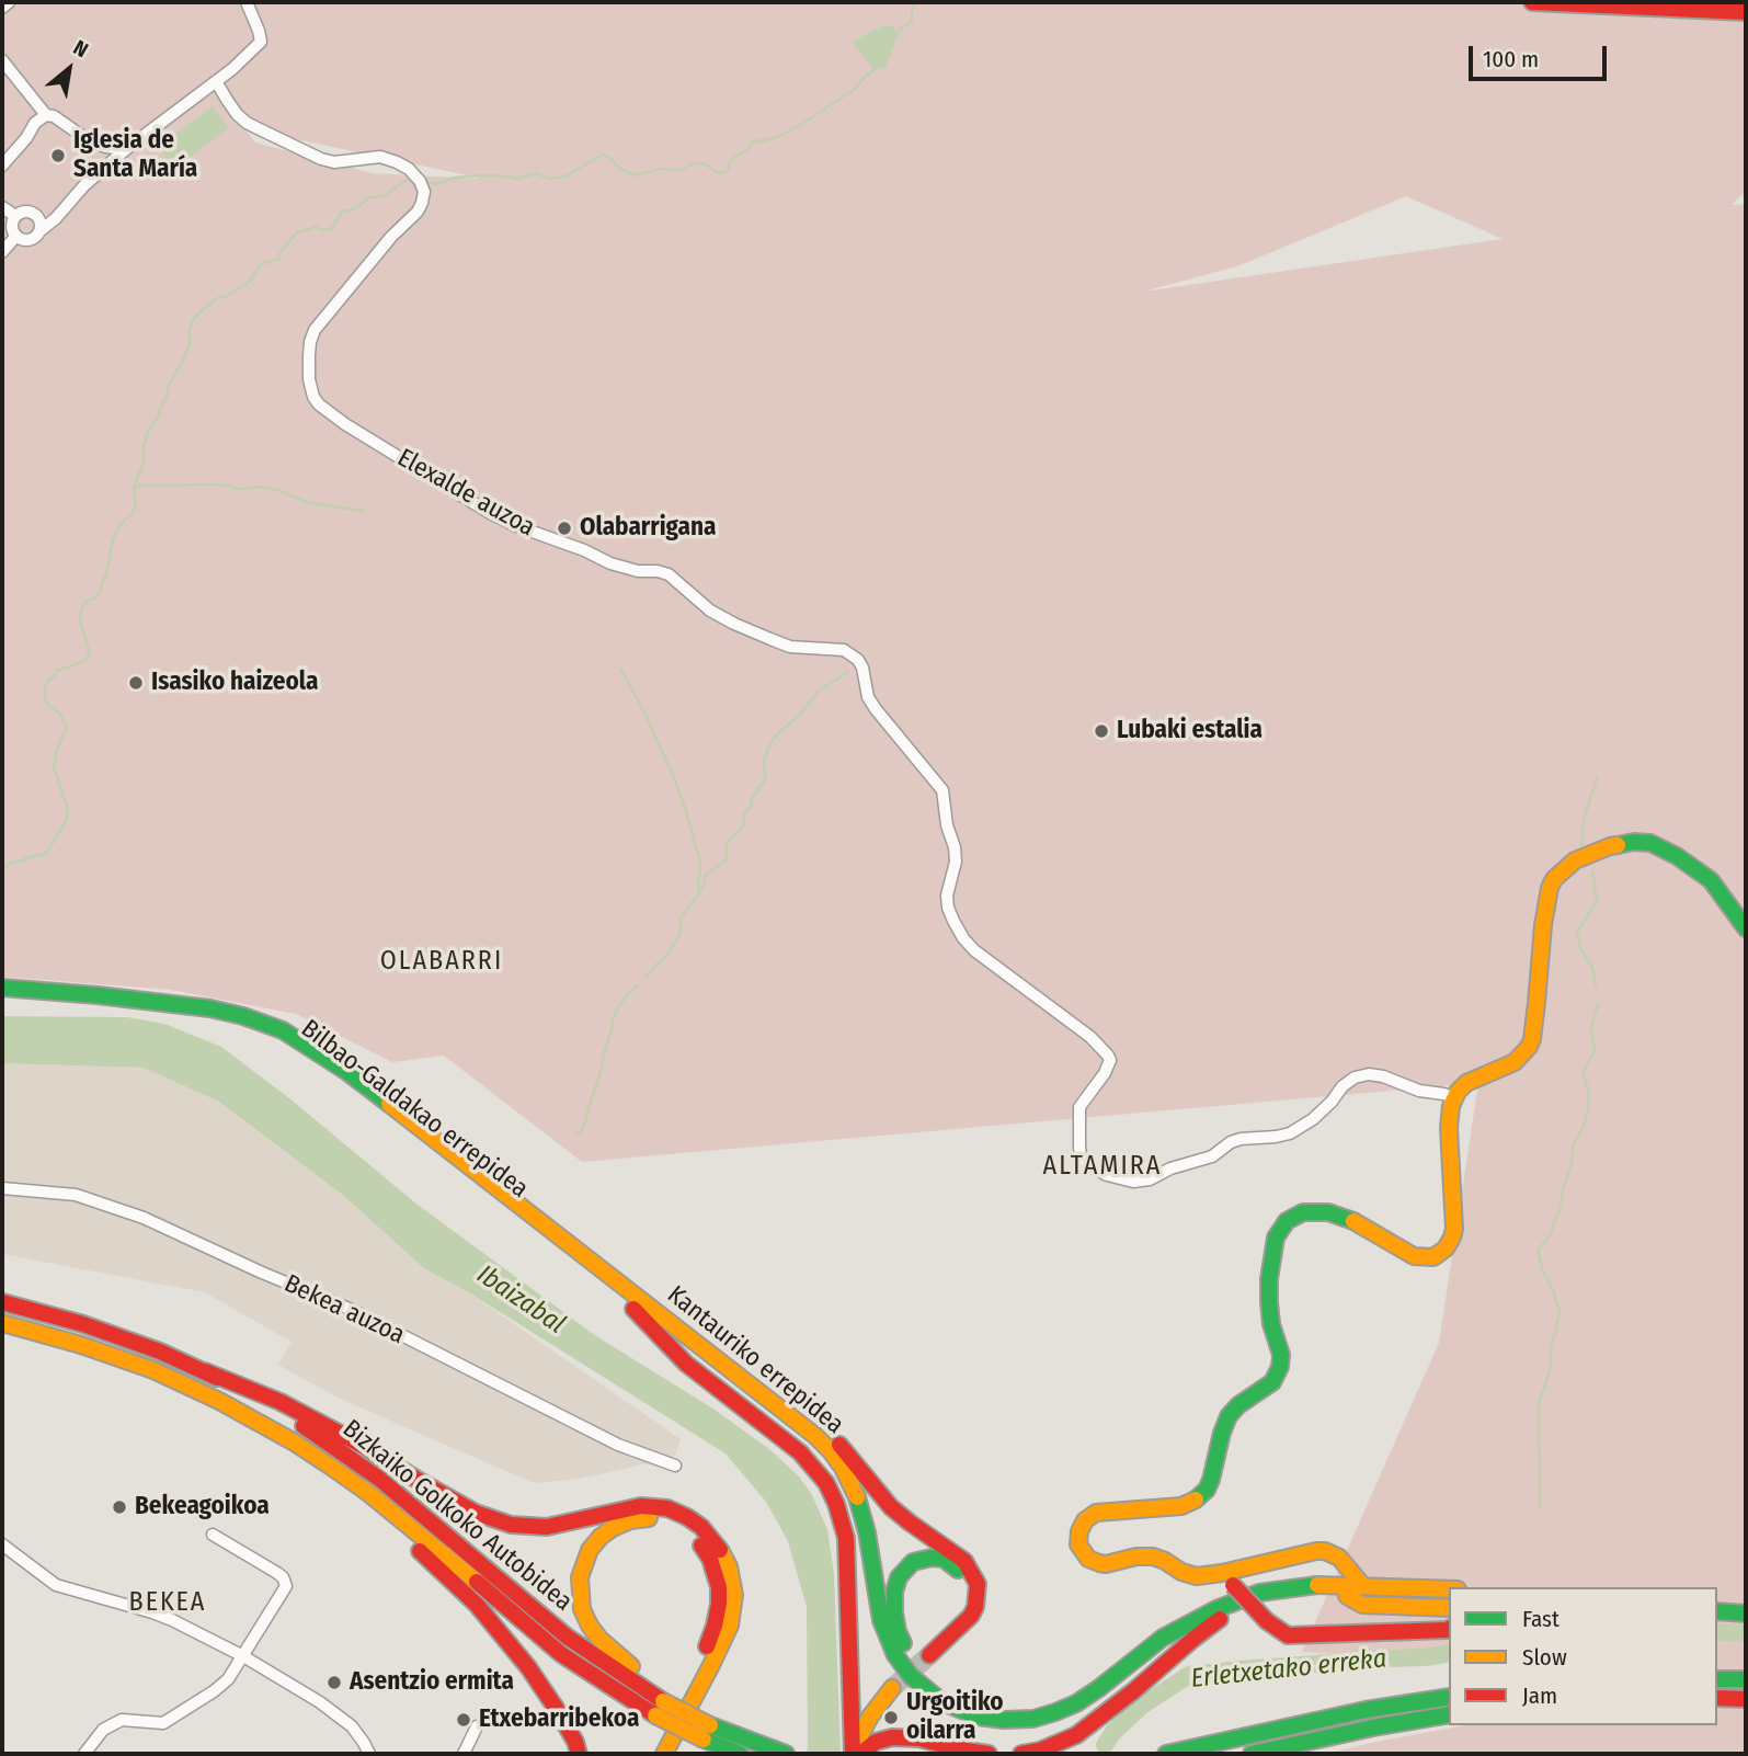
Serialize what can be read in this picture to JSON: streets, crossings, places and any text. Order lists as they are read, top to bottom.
{
  "streets": {
    "main road": ["Bilbao-Galdakao errepidea", "Kantauriko errepidea", "Bizkaiko Golkoko Autobidea"],
    "street": ["Elexalde auzoa", "Bekea auzoa"]
  },
  "crossings": [
    ["Bilbao-Galdakao errepidea", "Kantauriko errepidea"]
  ],
  "districts": ["OLABARRI", "ALTAMIRA", "BEKEA"],
  "water": ["Ibaizabal", "Erletxetako erreka"],
  "places": [
    "Iglesia de Santa María",
    "Olabarrigana",
    "Isasiko haizeola",
    "Lubaki estalia",
    "Bekeagoikoa",
    "Asentzio ermita",
    "Urgoitiko oilarra",
    "Etxebarribekoa"
  ],
  "legend": ["Fast", "Slow", "Jam"],
  "scale_bar": "100 m",
  "north": "top right"
}
